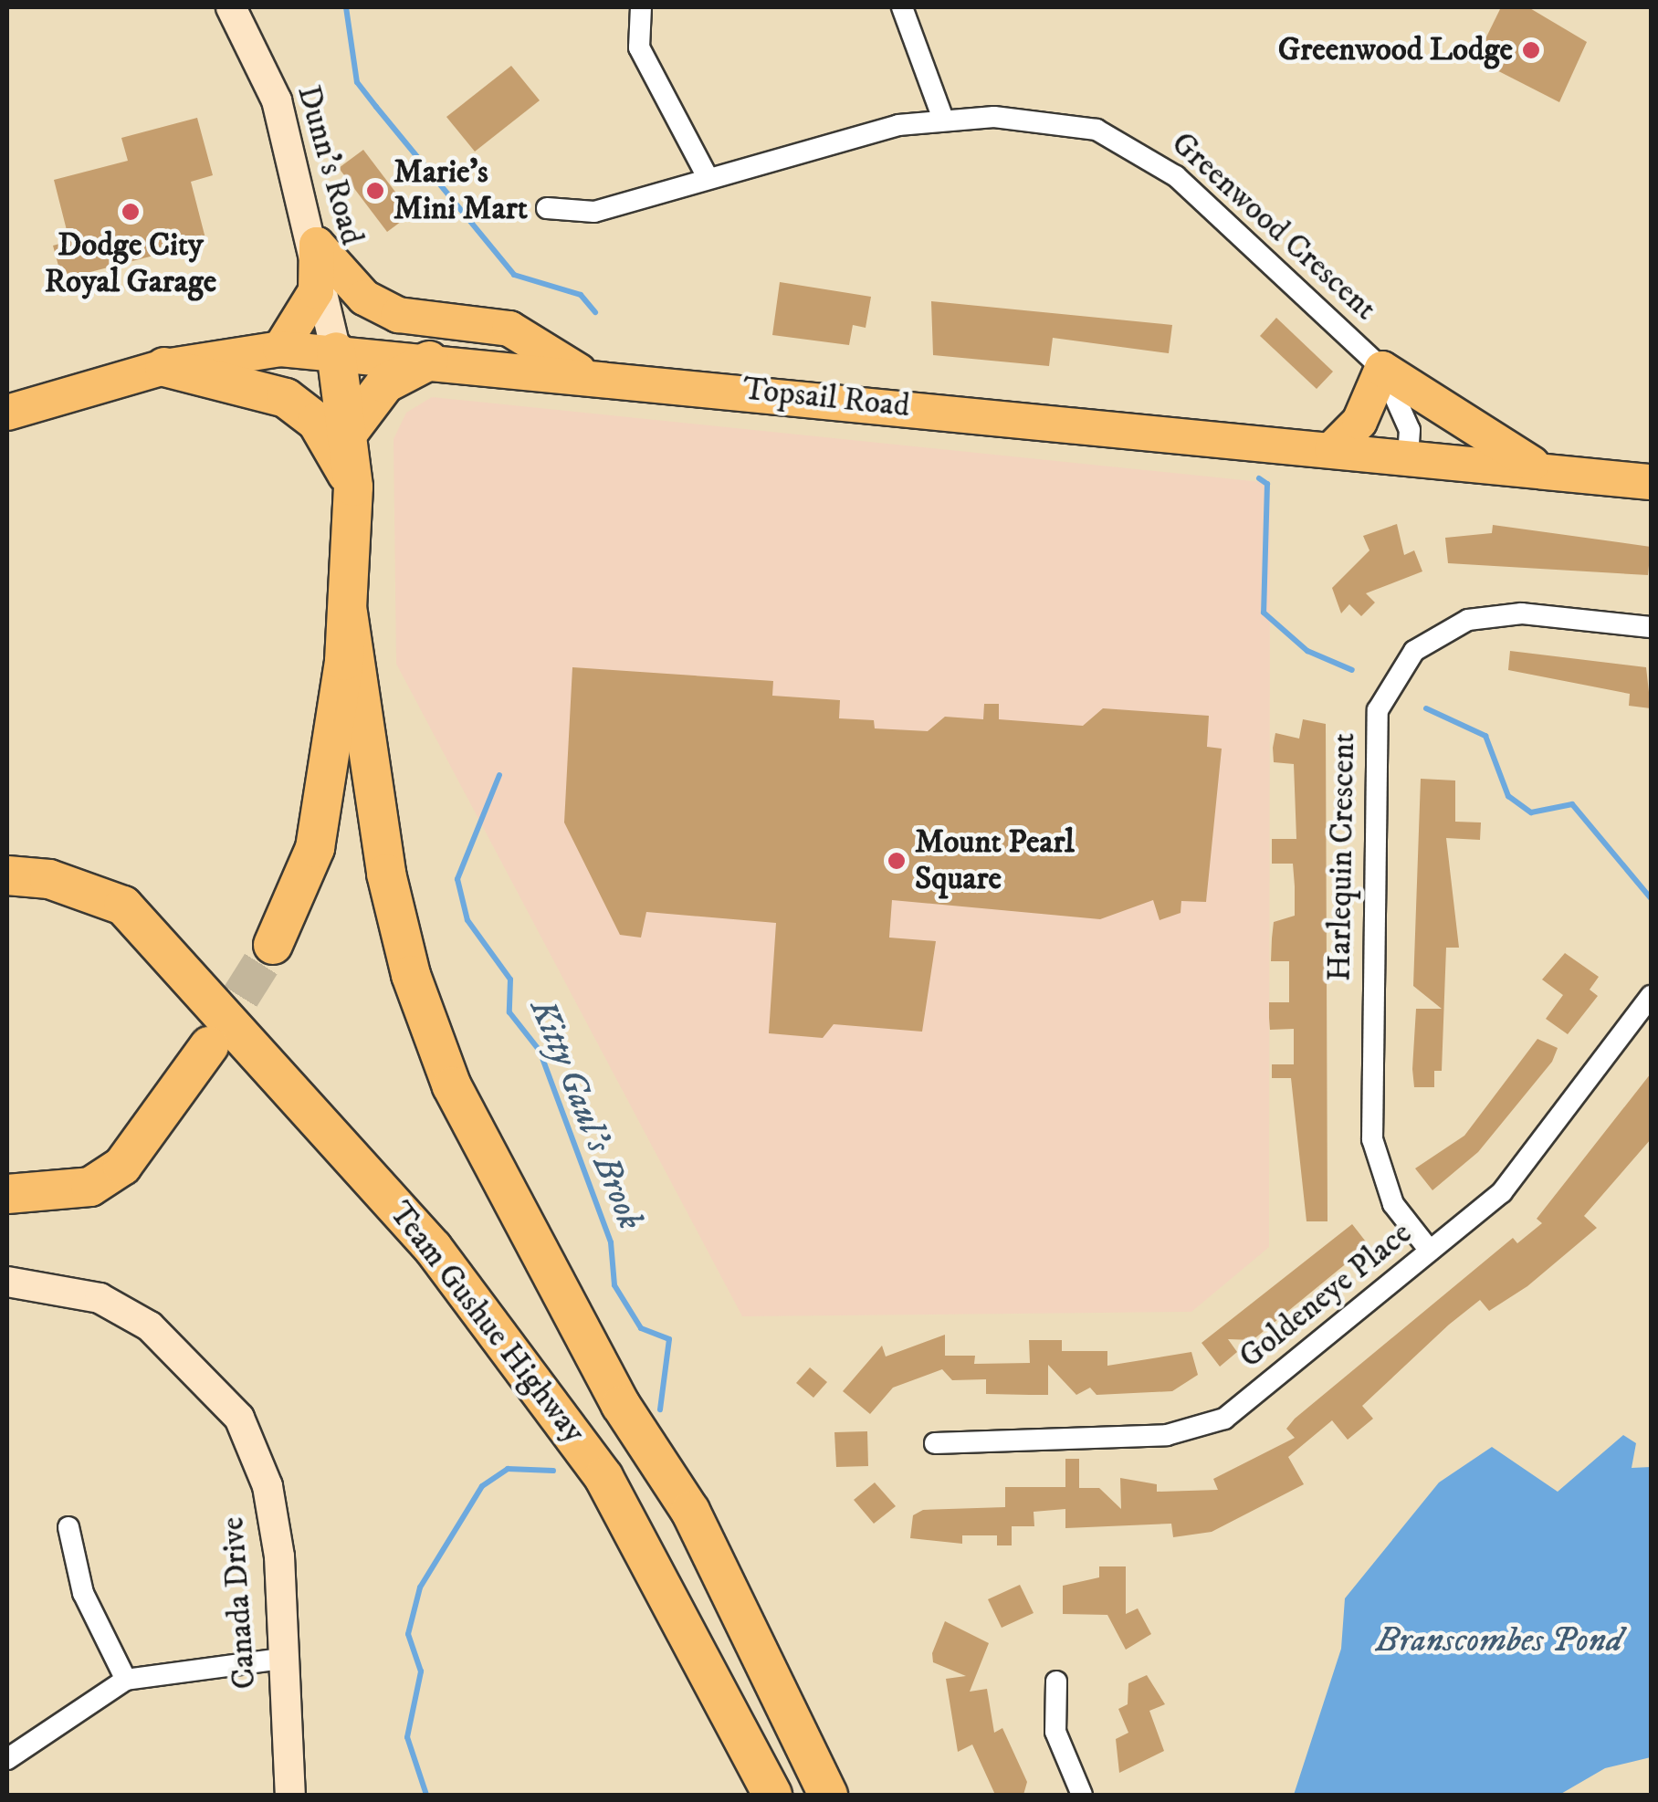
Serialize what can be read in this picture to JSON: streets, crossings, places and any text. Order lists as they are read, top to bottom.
{
  "streets": {
    "highway": ["Team Gushue Highway"],
    "main road": ["Topsail Road"],
    "street": [
      "Dunn's Road",
      "Greenwood Crescent",
      "Harlequin Crescent",
      "Goldeneye Place",
      "Canada Drive"
    ]
  },
  "crossings": [
    ["Dunn's Road", "Topsail Road"],
    ["Greenwood Crescent", "Topsail Road"],
    ["Harlequin Crescent", "Goldeneye Place"]
  ],
  "water": ["Kitty Gaul's Brook", "Branscombes Pond"],
  "places": [
    "Greenwood Lodge",
    "Marie's Mini Mart",
    "Dodge City Royal Garage",
    "Mount Pearl Square"
  ]
}
